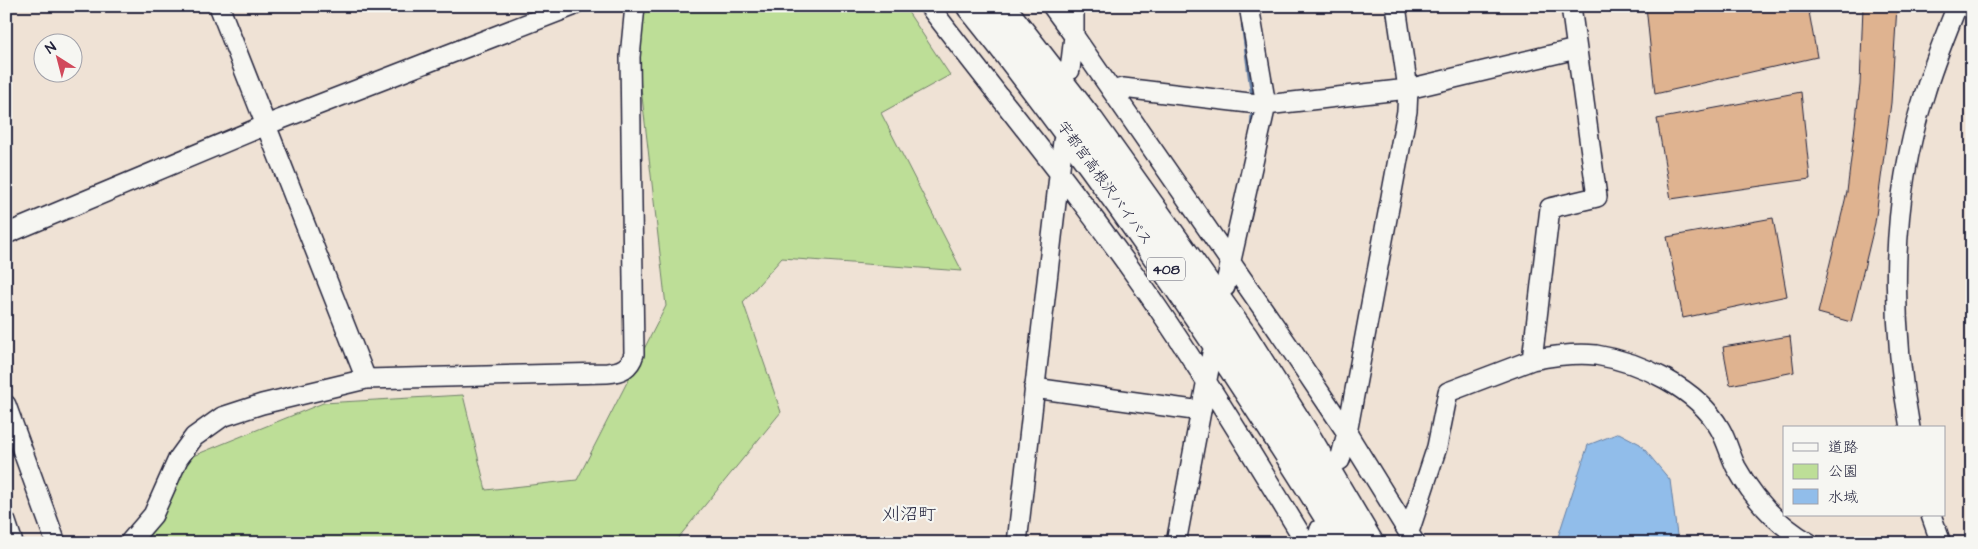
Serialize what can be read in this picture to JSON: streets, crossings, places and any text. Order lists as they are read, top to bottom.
{
  "streets": {
    "highway": ["宇都宮高根沢バイパス", "408"]
  },
  "districts": ["刈沼町"],
  "legend": ["道路", "公園", "水域"],
  "north": "top left"
}
